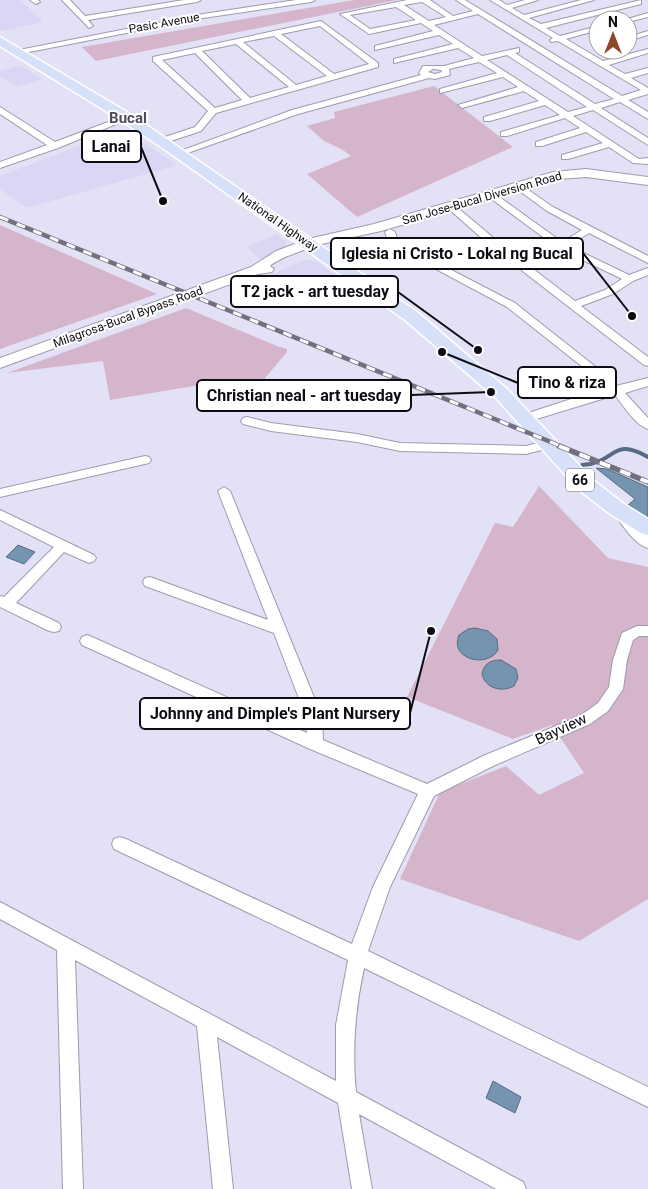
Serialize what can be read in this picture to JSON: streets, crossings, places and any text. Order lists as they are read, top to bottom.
{
  "streets": {
    "main road": [
      "San Jose-Bucal Diversion Road",
      "National Highway",
      "Milagrosa-Bucal Bypass Road",
      "66"
    ],
    "street": ["Pasic Avenue", "Bayview"]
  },
  "crossings": [
    ["Pasic Avenue", "National Highway"],
    ["San Jose-Bucal Diversion Road", "National Highway"],
    ["San Jose-Bucal Diversion Road", "Milagrosa-Bucal Bypass Road"],
    ["National Highway", "Milagrosa-Bucal Bypass Road"]
  ],
  "districts": ["Bucal"],
  "places": [
    "Lanai",
    "Iglesia ni Cristo - Lokal ng Bucal",
    "T2 jack - art tuesday",
    "Tino & riza",
    "Christian neal - art tuesday",
    "Johnny and Dimple's Plant Nursery"
  ],
  "north": "top"
}
